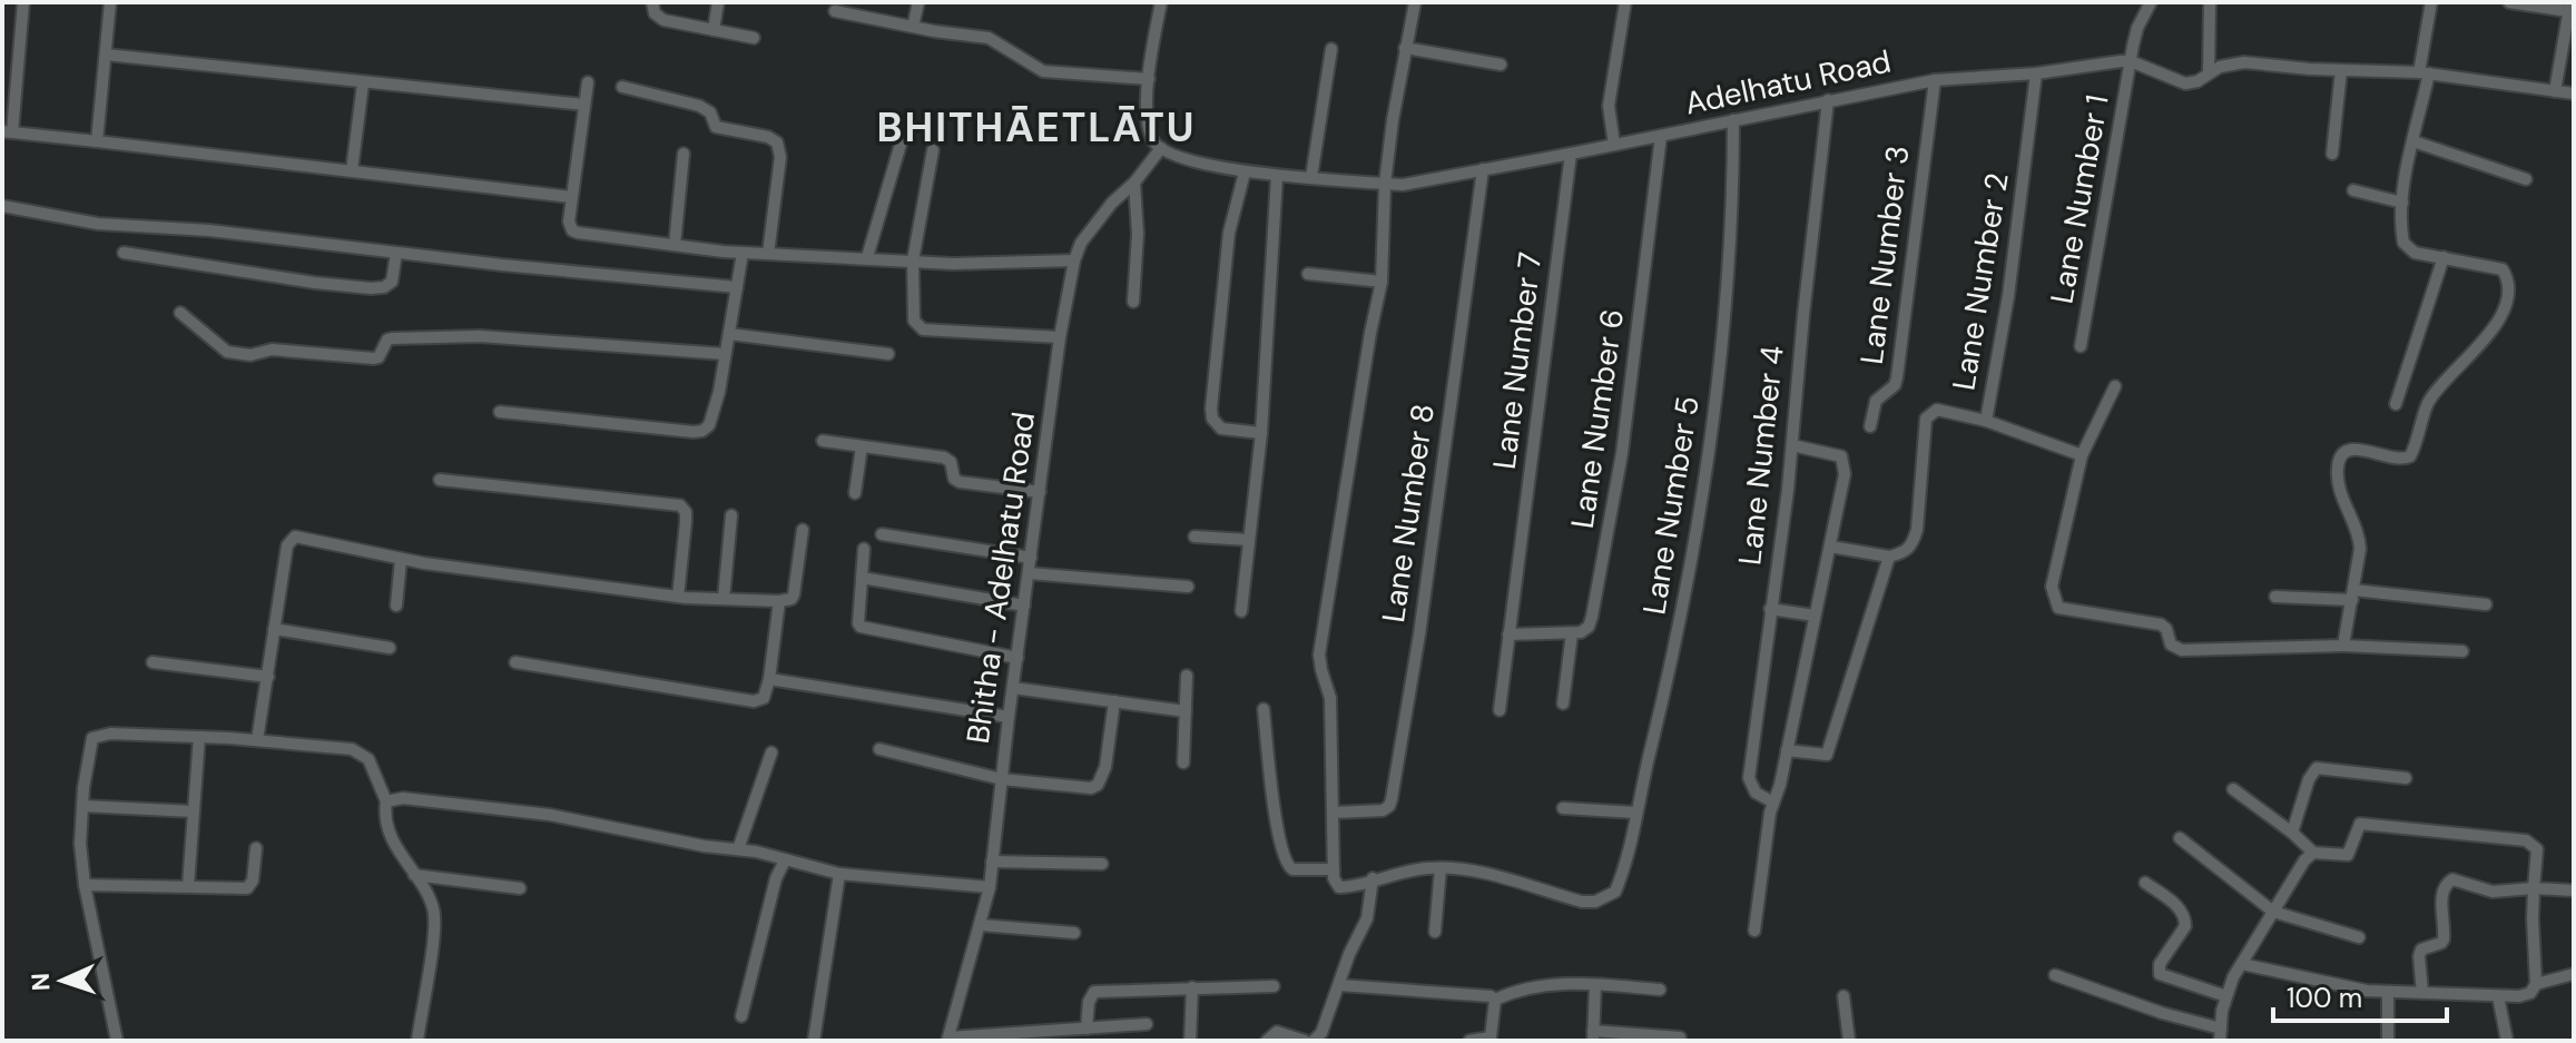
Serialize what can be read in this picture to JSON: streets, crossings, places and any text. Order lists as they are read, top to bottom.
{
  "streets": {
    "street": [
      "Adelhatu Road",
      "Lane Number 1",
      "Lane Number 3",
      "Lane Number 2",
      "Lane Number 7",
      "Lane Number 6",
      "Lane Number 4",
      "Lane Number 5",
      "Lane Number 8",
      "Bhitha - Adelhatu Road"
    ]
  },
  "crossings": [
    ["Adelhatu Road", "Lane Number 1"],
    ["Adelhatu Road", "Lane Number 3"],
    ["Adelhatu Road", "Lane Number 2"],
    ["Adelhatu Road", "Lane Number 7"],
    ["Adelhatu Road", "Lane Number 6"],
    ["Adelhatu Road", "Lane Number 4"],
    ["Adelhatu Road", "Lane Number 5"],
    ["Adelhatu Road", "Lane Number 8"],
    ["Adelhatu Road", "Bhitha - Adelhatu Road"]
  ],
  "districts": ["BHITHĀETLĀTU"],
  "scale_bar": "100 m",
  "north": "left"
}
